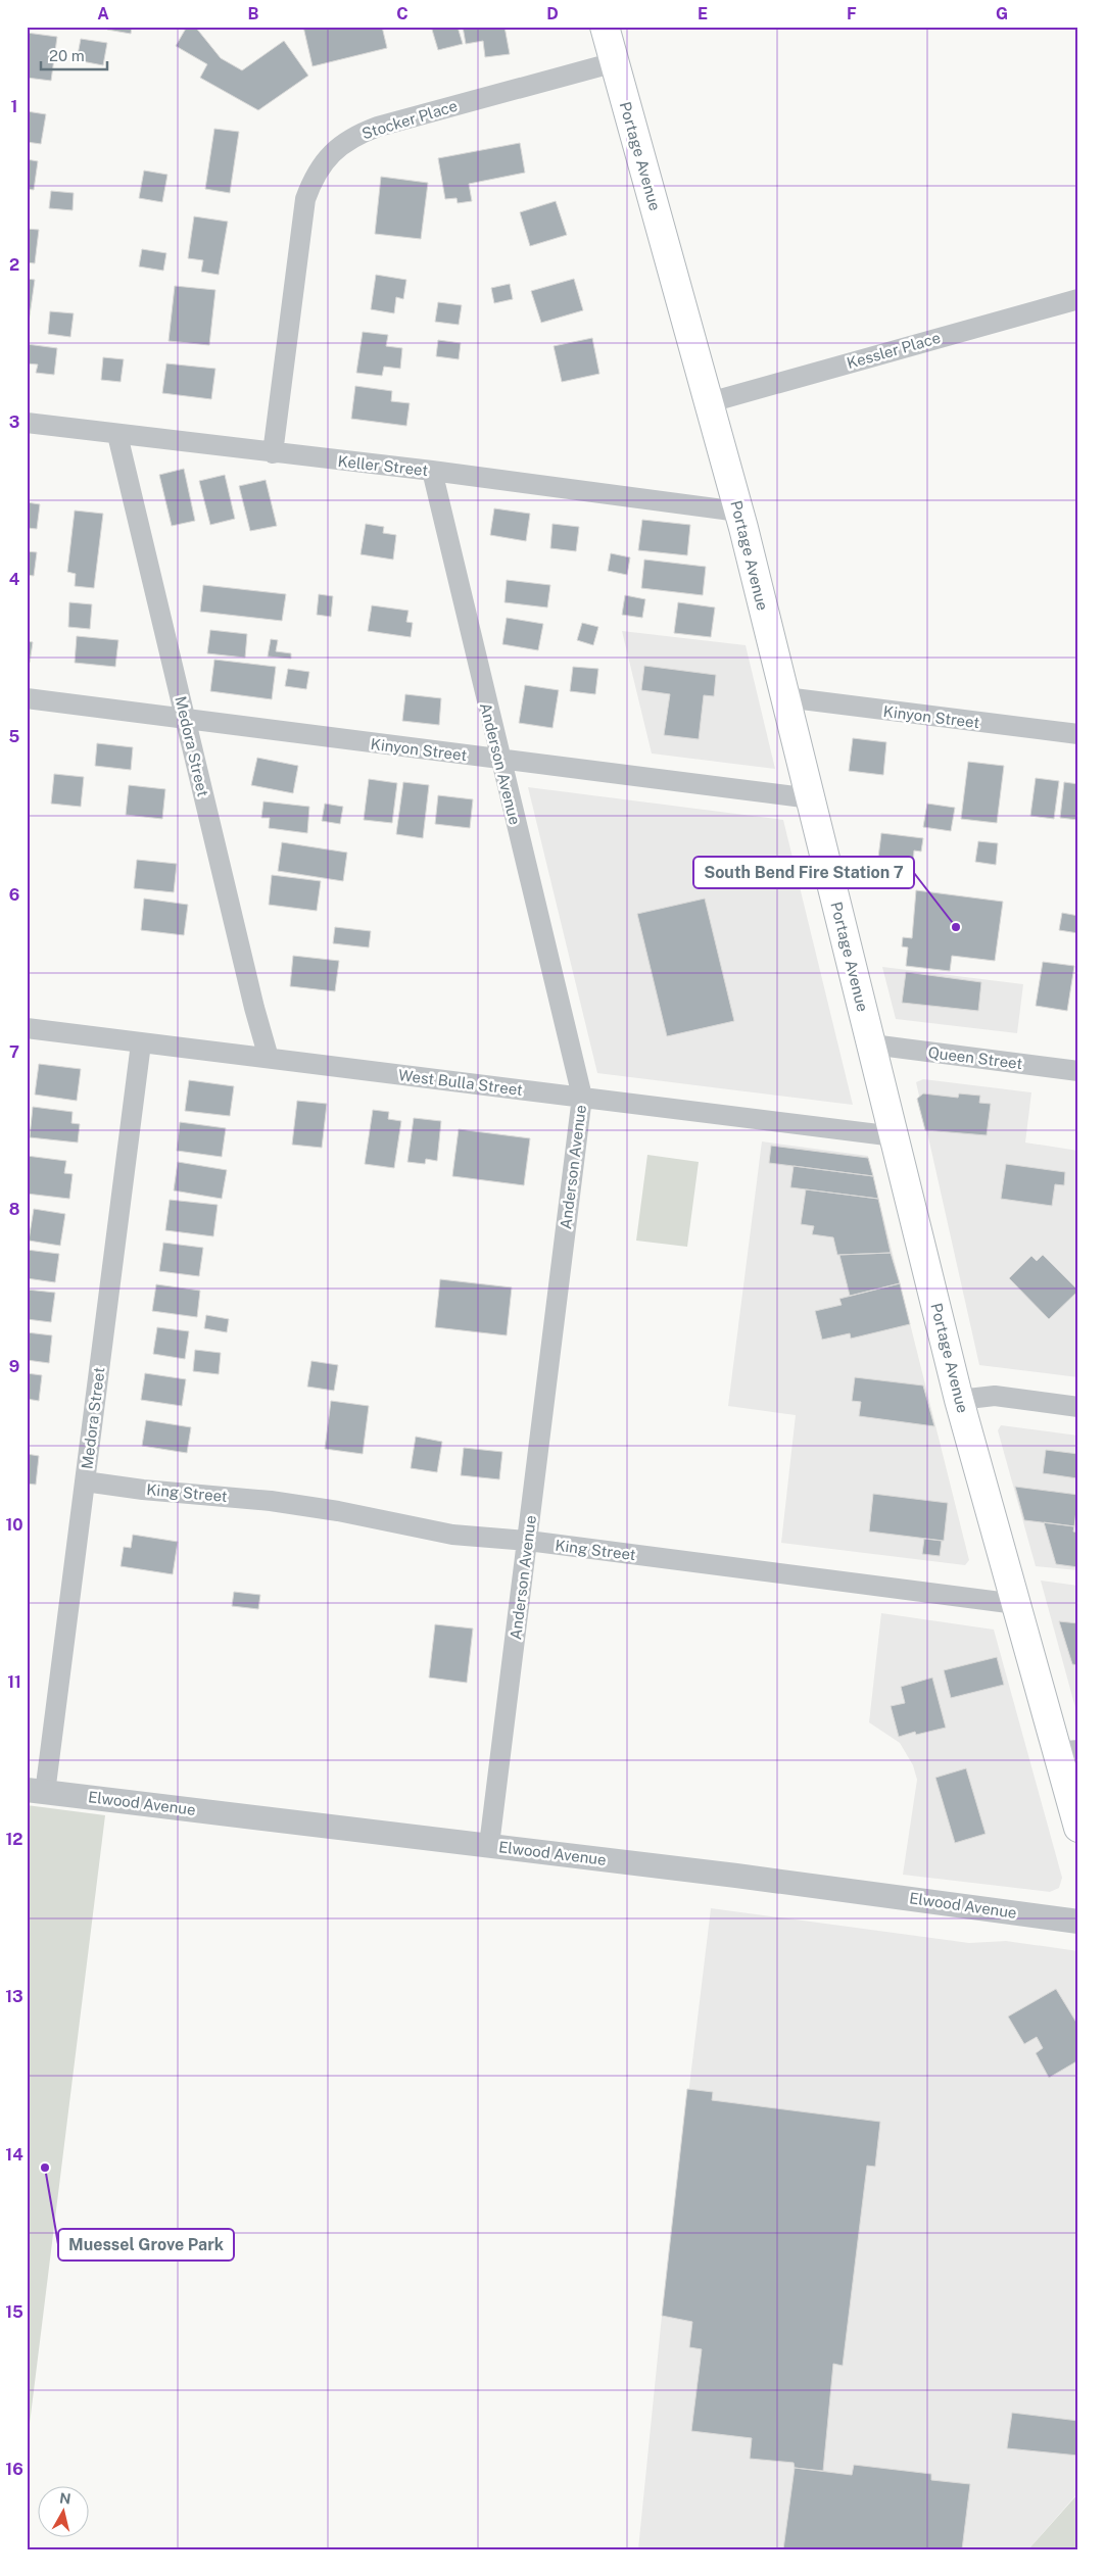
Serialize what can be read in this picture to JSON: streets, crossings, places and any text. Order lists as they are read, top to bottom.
{
  "streets": {
    "main road": ["Portage Avenue"],
    "street": [
      "Stocker Place",
      "Kessler Place",
      "Keller Street",
      "Kinyon Street",
      "Medora Street",
      "Anderson Avenue",
      "Queen Street",
      "West Bulla Street",
      "King Street",
      "Elwood Avenue"
    ]
  },
  "crossings": [
    ["Stocker Place", "Portage Avenue"],
    ["Stocker Place", "Keller Street"],
    ["Portage Avenue", "Kessler Place"],
    ["Portage Avenue", "Keller Street"],
    ["Portage Avenue", "Kinyon Street"],
    ["Portage Avenue", "Queen Street"],
    ["Portage Avenue", "West Bulla Street"],
    ["Portage Avenue", "King Street"],
    ["Keller Street", "Medora Street"],
    ["Keller Street", "Anderson Avenue"],
    ["Kinyon Street", "Medora Street"],
    ["Kinyon Street", "Anderson Avenue"],
    ["Medora Street", "West Bulla Street"],
    ["Medora Street", "King Street"],
    ["Medora Street", "Elwood Avenue"],
    ["Anderson Avenue", "West Bulla Street"],
    ["Anderson Avenue", "King Street"],
    ["Anderson Avenue", "Elwood Avenue"]
  ],
  "places": ["South Bend Fire Station 7", "Muessel Grove Park"],
  "scale_bar": "20 m",
  "north": "top",
  "grid": {
    "columns": [
      "A",
      "B",
      "C",
      "D",
      "E",
      "F",
      "G"
    ],
    "rows": [
      "1",
      "2",
      "3",
      "4",
      "5",
      "6",
      "7",
      "8",
      "9",
      "10",
      "11",
      "12",
      "13",
      "14",
      "15",
      "16"
    ]
  }
}
